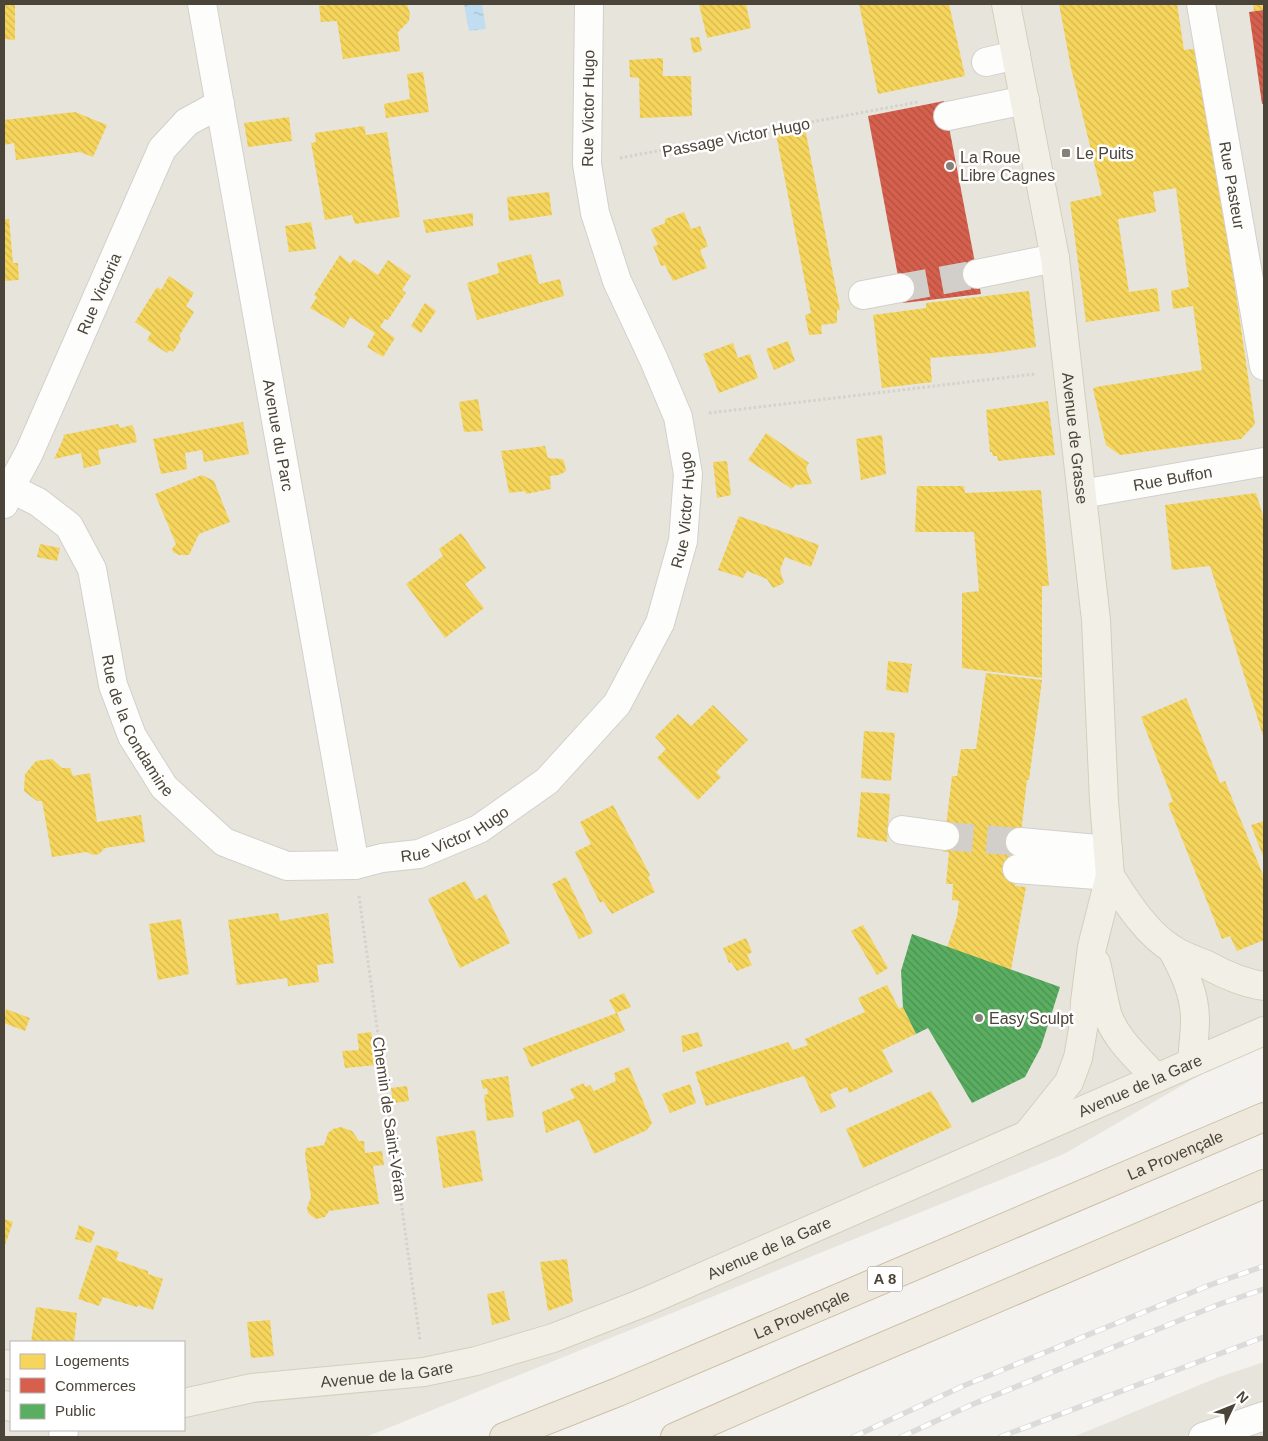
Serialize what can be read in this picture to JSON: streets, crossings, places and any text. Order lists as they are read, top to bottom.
{
  "streets": {
    "highway": ["La Provençale", "A 8"],
    "main road": ["Avenue de Grasse", "Avenue de la Gare"],
    "street": [
      "Rue Victor Hugo",
      "Rue Pasteur",
      "Rue Victoria",
      "Avenue du Parc",
      "Rue Buffon",
      "Rue de la Condamine"
    ],
    "path": ["Passage Victor Hugo", "Chemin de Saint-Véran"]
  },
  "crossings": [
    ["Rue Victor Hugo", "Passage Victor Hugo"],
    ["Rue Victor Hugo", "Avenue du Parc"],
    ["Rue Victor Hugo", "Rue de la Condamine"],
    ["Rue Victor Hugo", "Chemin de Saint-Véran"],
    ["Rue Victoria", "Avenue du Parc"],
    ["Rue Victoria", "Rue de la Condamine"],
    ["Avenue du Parc", "Rue de la Condamine"],
    ["Avenue du Parc", "Chemin de Saint-Véran"],
    ["Avenue de Grasse", "Rue Buffon"],
    ["Avenue de Grasse", "Avenue de la Gare"],
    ["Rue de la Condamine", "Chemin de Saint-Véran"],
    ["Avenue de la Gare", "Chemin de Saint-Véran"]
  ],
  "places": {
    "transit": ["Le Puits"],
    "other": ["La Roue Libre Cagnes", "Easy Sculpt"]
  },
  "legend": ["Logements", "Commerces", "Public"],
  "north": "top right"
}
